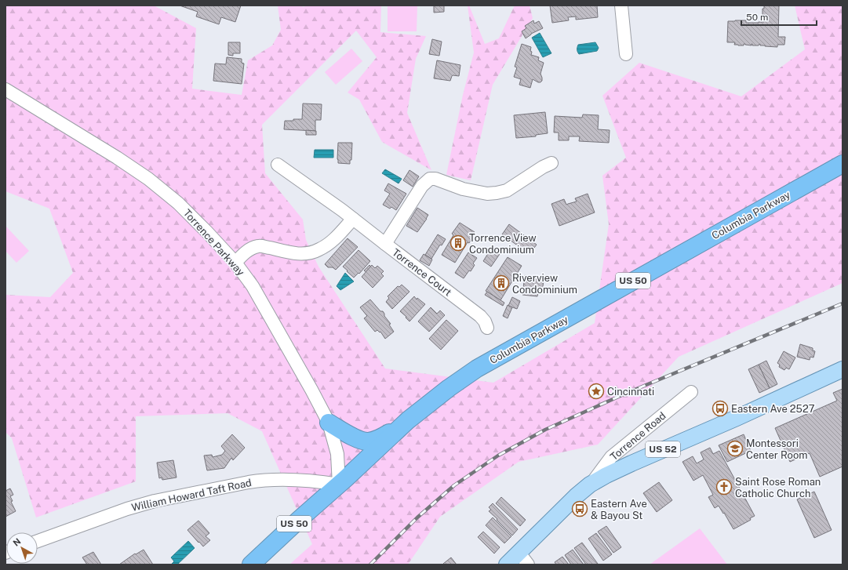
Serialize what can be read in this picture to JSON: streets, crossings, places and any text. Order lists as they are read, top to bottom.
{
  "streets": {
    "highway": ["Columbia Parkway", "US 50"],
    "main road": ["US 52"],
    "street": [
      "Torrence Parkway",
      "Torrence Court",
      "Torrence Road",
      "William Howard Taft Road"
    ]
  },
  "crossings": [
    ["Columbia Parkway", "Torrence Parkway"],
    ["Columbia Parkway", "William Howard Taft Road"],
    ["Torrence Parkway", "William Howard Taft Road"],
    ["Torrence Road", "US 52"]
  ],
  "places": {
    "building": ["Torrence View Condominium", "Riverview Condominium"],
    "place": ["Cincinnati"],
    "bus stop": ["Eastern Ave 2527", "Eastern Ave & Bayou St"],
    "school or university": ["Montessori Center Room"],
    "church": ["Saint Rose Roman Catholic Church"]
  },
  "scale_bar": "50 m",
  "north": "top left"
}
